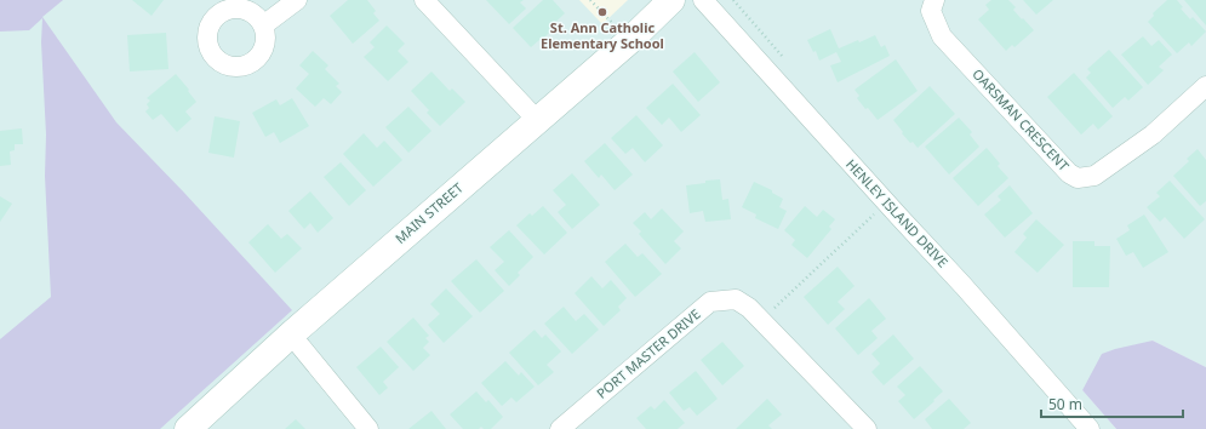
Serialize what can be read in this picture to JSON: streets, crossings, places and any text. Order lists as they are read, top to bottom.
{
  "streets": {
    "main road": ["MAIN STREET"],
    "street": ["OARSMAN CRESCENT", "HENLEY ISLAND DRIVE", "PORT MASTER DRIVE"]
  },
  "places": ["St. Ann Catholic Elementary School"],
  "scale_bar": "50 m"
}
